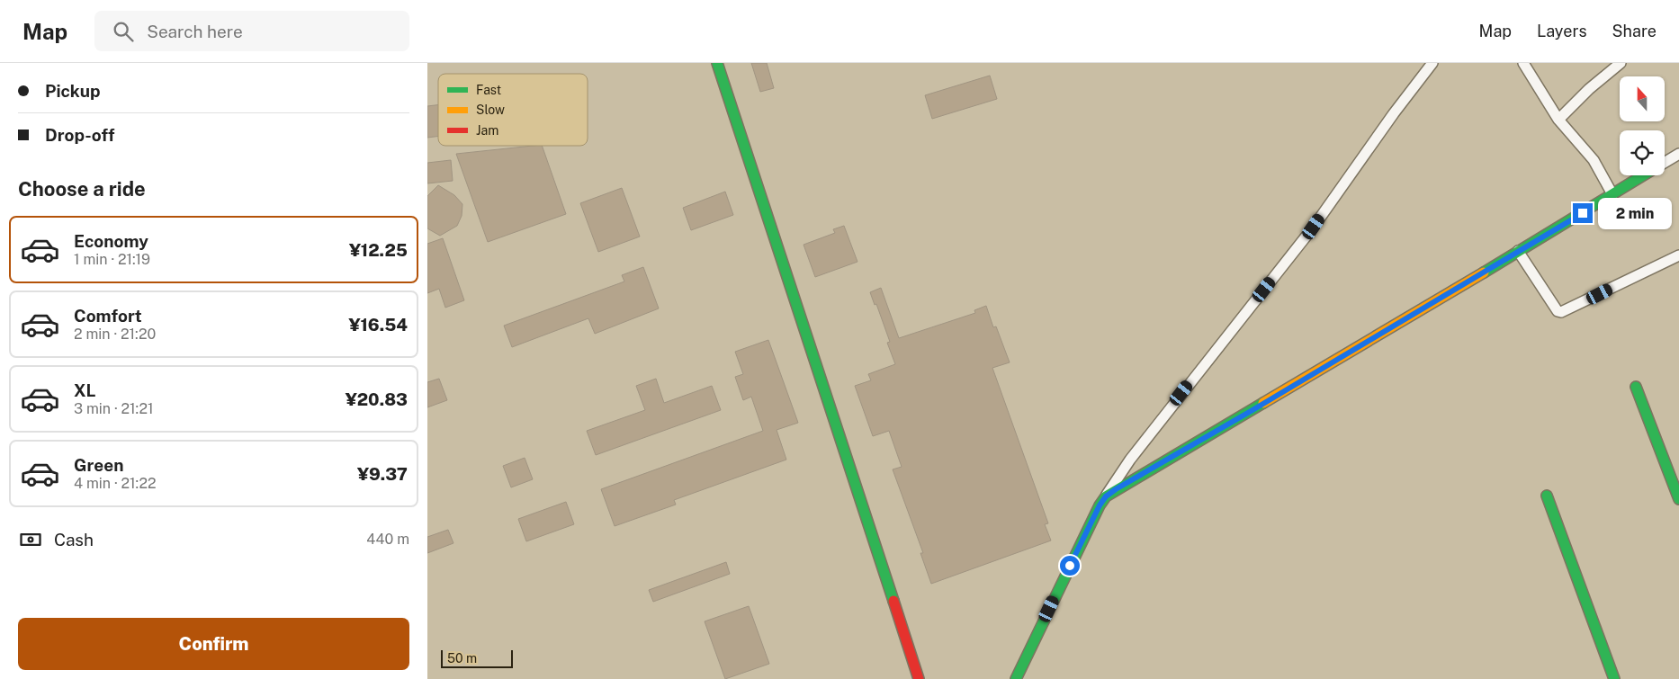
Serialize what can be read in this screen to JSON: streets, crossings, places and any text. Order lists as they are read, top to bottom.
{
  "legend": ["Fast", "Slow", "Jam"],
  "scale_bar": "50 m",
  "north": "top",
  "page": {
    "header": "Map",
    "search": "Search here",
    "nav": ["Map", "Layers", "Share"],
    "banner": ["Pickup", "Drop-off"],
    "heading": "Choose a ride",
    "bubble": "2 min",
    "list": [
      {
        "name": "Economy",
        "note": "1 min · 21:19",
        "value": "¥12.25"
      },
      {
        "name": "Comfort",
        "note": "2 min · 21:20",
        "value": "¥16.54"
      },
      {
        "name": "XL",
        "note": "3 min · 21:21",
        "value": "¥20.83"
      },
      {
        "name": "Green",
        "note": "4 min · 21:22",
        "value": "¥9.37"
      }
    ],
    "pay": ["Cash", "440 m"],
    "buttons": "Confirm",
    "scale": "50 m"
  }
}
